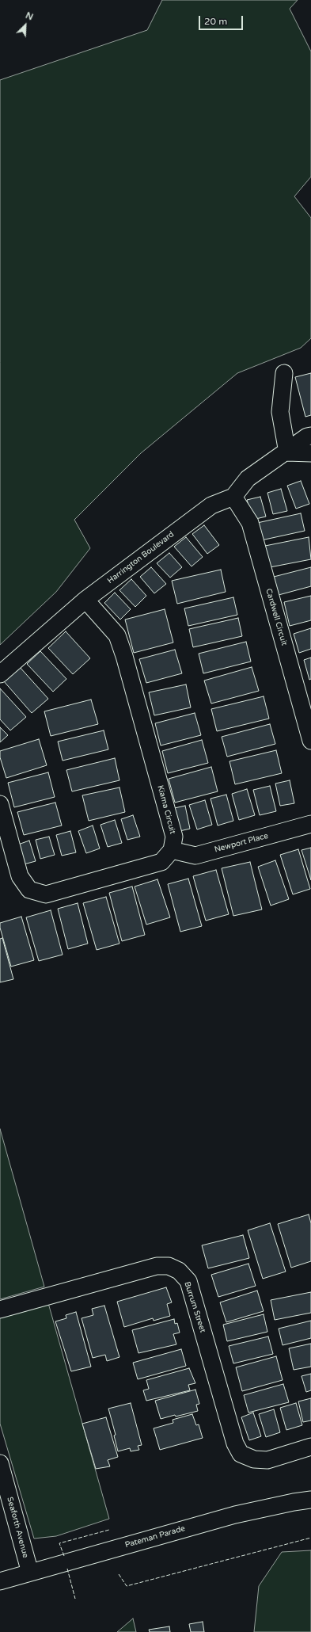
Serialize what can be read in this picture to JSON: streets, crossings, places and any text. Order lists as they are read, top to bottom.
{
  "streets": {
    "street": [
      "Harrington Boulevard",
      "Cardwell Circuit",
      "Kiama Circuit",
      "Newport Place",
      "Burrum Street",
      "Seaforth Avenue",
      "Pateman Parade"
    ]
  },
  "crossings": [
    ["Harrington Boulevard", "Cardwell Circuit"],
    ["Harrington Boulevard", "Kiama Circuit"],
    ["Kiama Circuit", "Newport Place"],
    ["Seaforth Avenue", "Pateman Parade"]
  ],
  "scale_bar": "20 m",
  "north": "top right"
}
